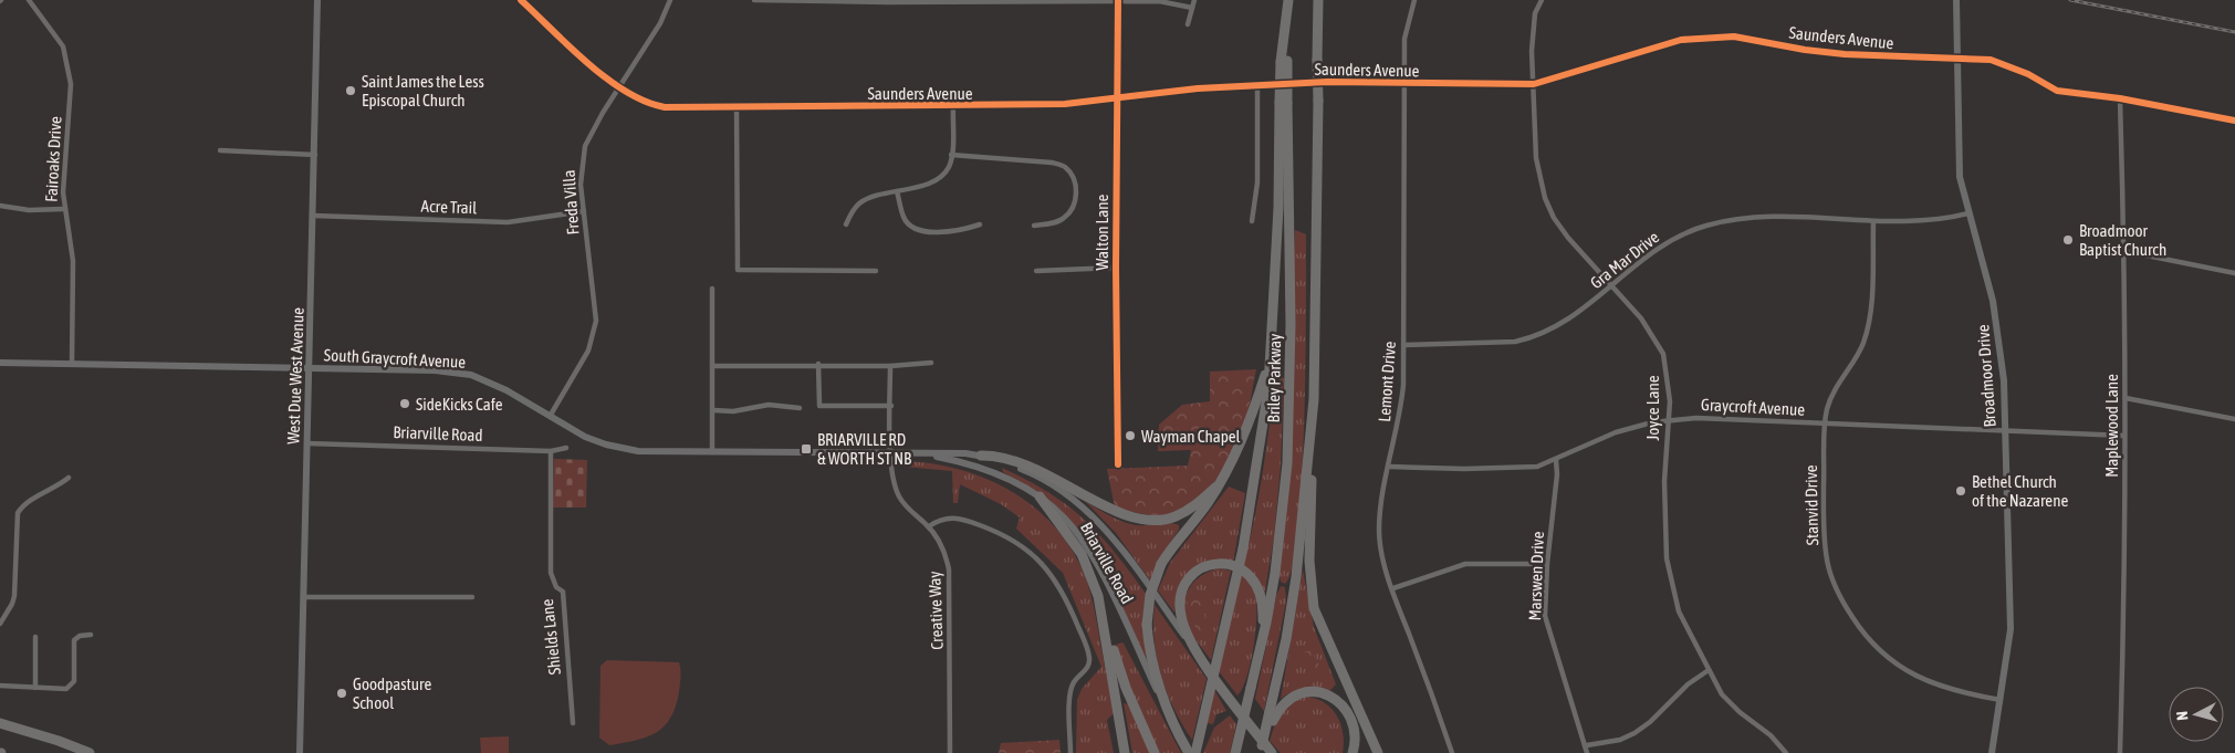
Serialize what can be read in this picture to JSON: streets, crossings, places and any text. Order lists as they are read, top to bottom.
{
  "streets": {
    "highway": ["Briley Parkway"],
    "main road": [
      "South Graycroft Avenue",
      "West Due West Avenue",
      "Broadmoor Drive",
      "Briarville Road"
    ],
    "street": [
      "Saunders Avenue",
      "Fairoaks Drive",
      "Freda Villa",
      "Acre Trail",
      "Walton Lane",
      "Gra Mar Drive",
      "Lemont Drive",
      "Graycroft Avenue",
      "Joyce Lane",
      "Maplewood Lane",
      "Stanvid Drive",
      "Marswen Drive",
      "Creative Way",
      "Shields Lane"
    ]
  },
  "crossings": [
    ["Saunders Avenue", "Freda Villa"],
    ["Saunders Avenue", "Walton Lane"],
    ["Saunders Avenue", "Broadmoor Drive"],
    ["Saunders Avenue", "Lemont Drive"],
    ["Saunders Avenue", "Joyce Lane"],
    ["Saunders Avenue", "Maplewood Lane"],
    ["Fairoaks Drive", "South Graycroft Avenue"],
    ["Freda Villa", "Acre Trail"],
    ["Freda Villa", "South Graycroft Avenue"],
    ["Acre Trail", "West Due West Avenue"],
    ["Gra Mar Drive", "Broadmoor Drive"],
    ["Gra Mar Drive", "Lemont Drive"],
    ["Gra Mar Drive", "Joyce Lane"],
    ["Gra Mar Drive", "Stanvid Drive"],
    ["South Graycroft Avenue", "West Due West Avenue"],
    ["South Graycroft Avenue", "Briarville Road"],
    ["West Due West Avenue", "Briarville Road"],
    ["Broadmoor Drive", "Graycroft Avenue"],
    ["Broadmoor Drive", "Stanvid Drive"],
    ["Lemont Drive", "Graycroft Avenue"],
    ["Graycroft Avenue", "Joyce Lane"],
    ["Graycroft Avenue", "Maplewood Lane"],
    ["Graycroft Avenue", "Stanvid Drive"],
    ["Graycroft Avenue", "Marswen Drive"],
    ["Briarville Road", "Creative Way"],
    ["Briarville Road", "Shields Lane"]
  ],
  "places": {
    "other": [
      "Saint James the Less Episcopal Church",
      "Broadmoor Baptist Church",
      "SideKicks Cafe",
      "Wayman Chapel",
      "Bethel Church of the Nazarene",
      "Goodpasture School"
    ],
    "transit": ["BRIARVILLE RD & WORTH ST NB"]
  },
  "north": "left"
}
